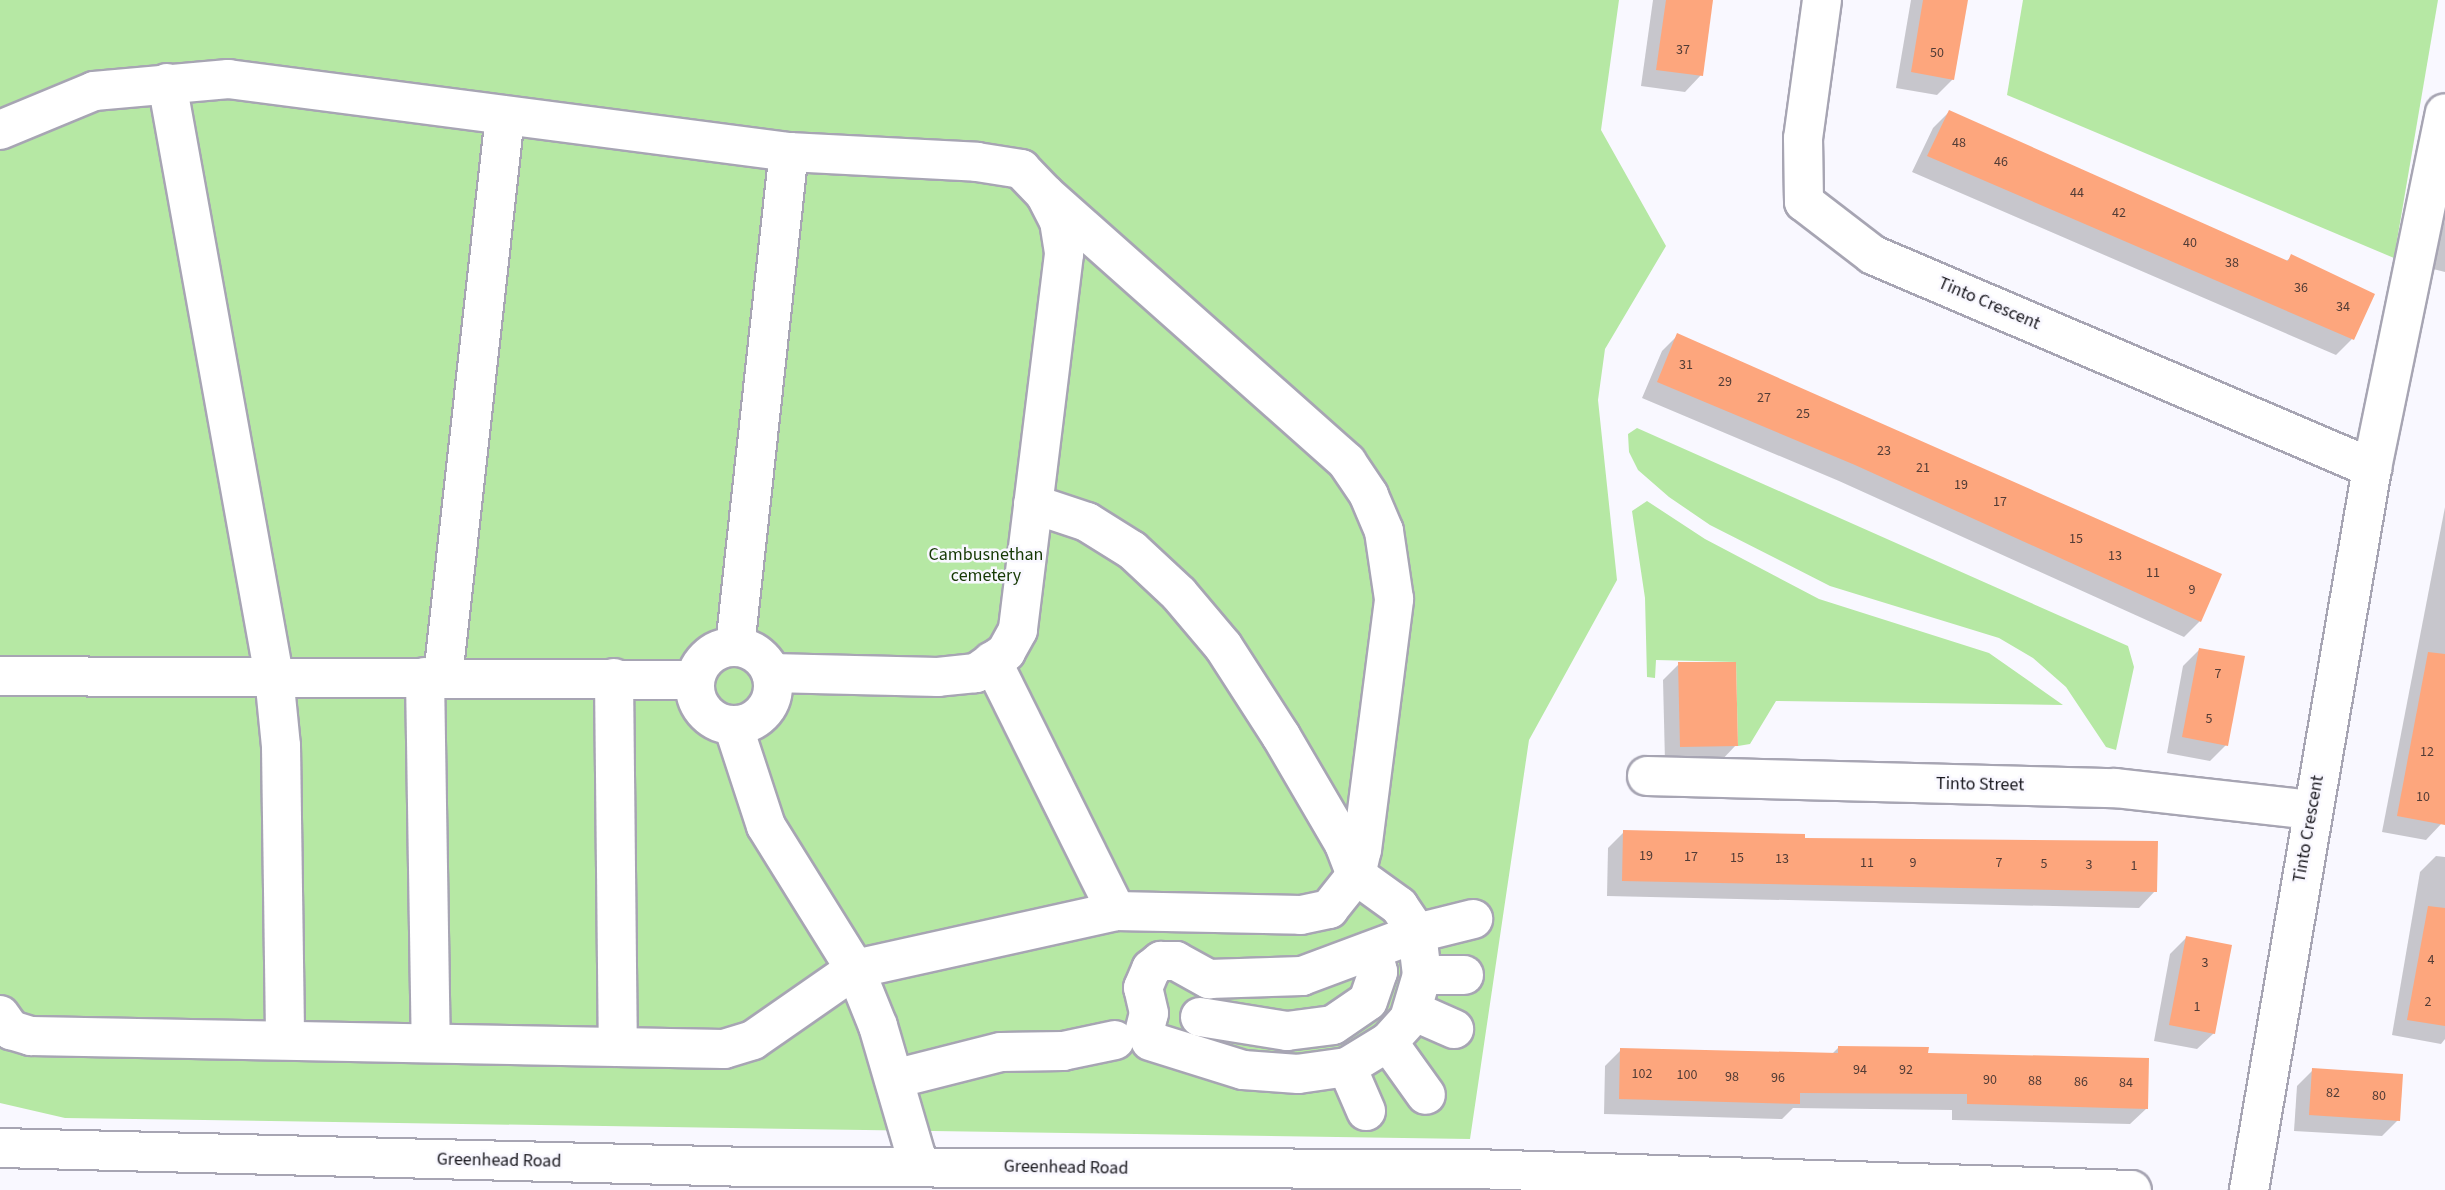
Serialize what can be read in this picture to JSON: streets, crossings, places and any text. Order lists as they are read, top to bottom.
{
  "streets": {
    "street": ["Tinto Crescent", "Tinto Street", "Greenhead Road"]
  },
  "crossings": [
    ["Tinto Crescent", "Tinto Street"]
  ],
  "parks": ["Cambusnethan cemetery"],
  "house_numbers": [
    "37",
    "50",
    "48",
    "46",
    "44",
    "42",
    "40",
    "38",
    "36",
    "34",
    "31",
    "29",
    "27",
    "25",
    "23",
    "21",
    "19",
    "17",
    "15",
    "13",
    "11",
    "9",
    "7",
    "5",
    "12",
    "10",
    "19",
    "17",
    "15",
    "13",
    "11",
    "9",
    "7",
    "5",
    "3",
    "1",
    "4",
    "3",
    "2",
    "1",
    "94",
    "92",
    "102",
    "100",
    "98",
    "96",
    "90",
    "88",
    "86",
    "84",
    "82",
    "80"
  ]
}
